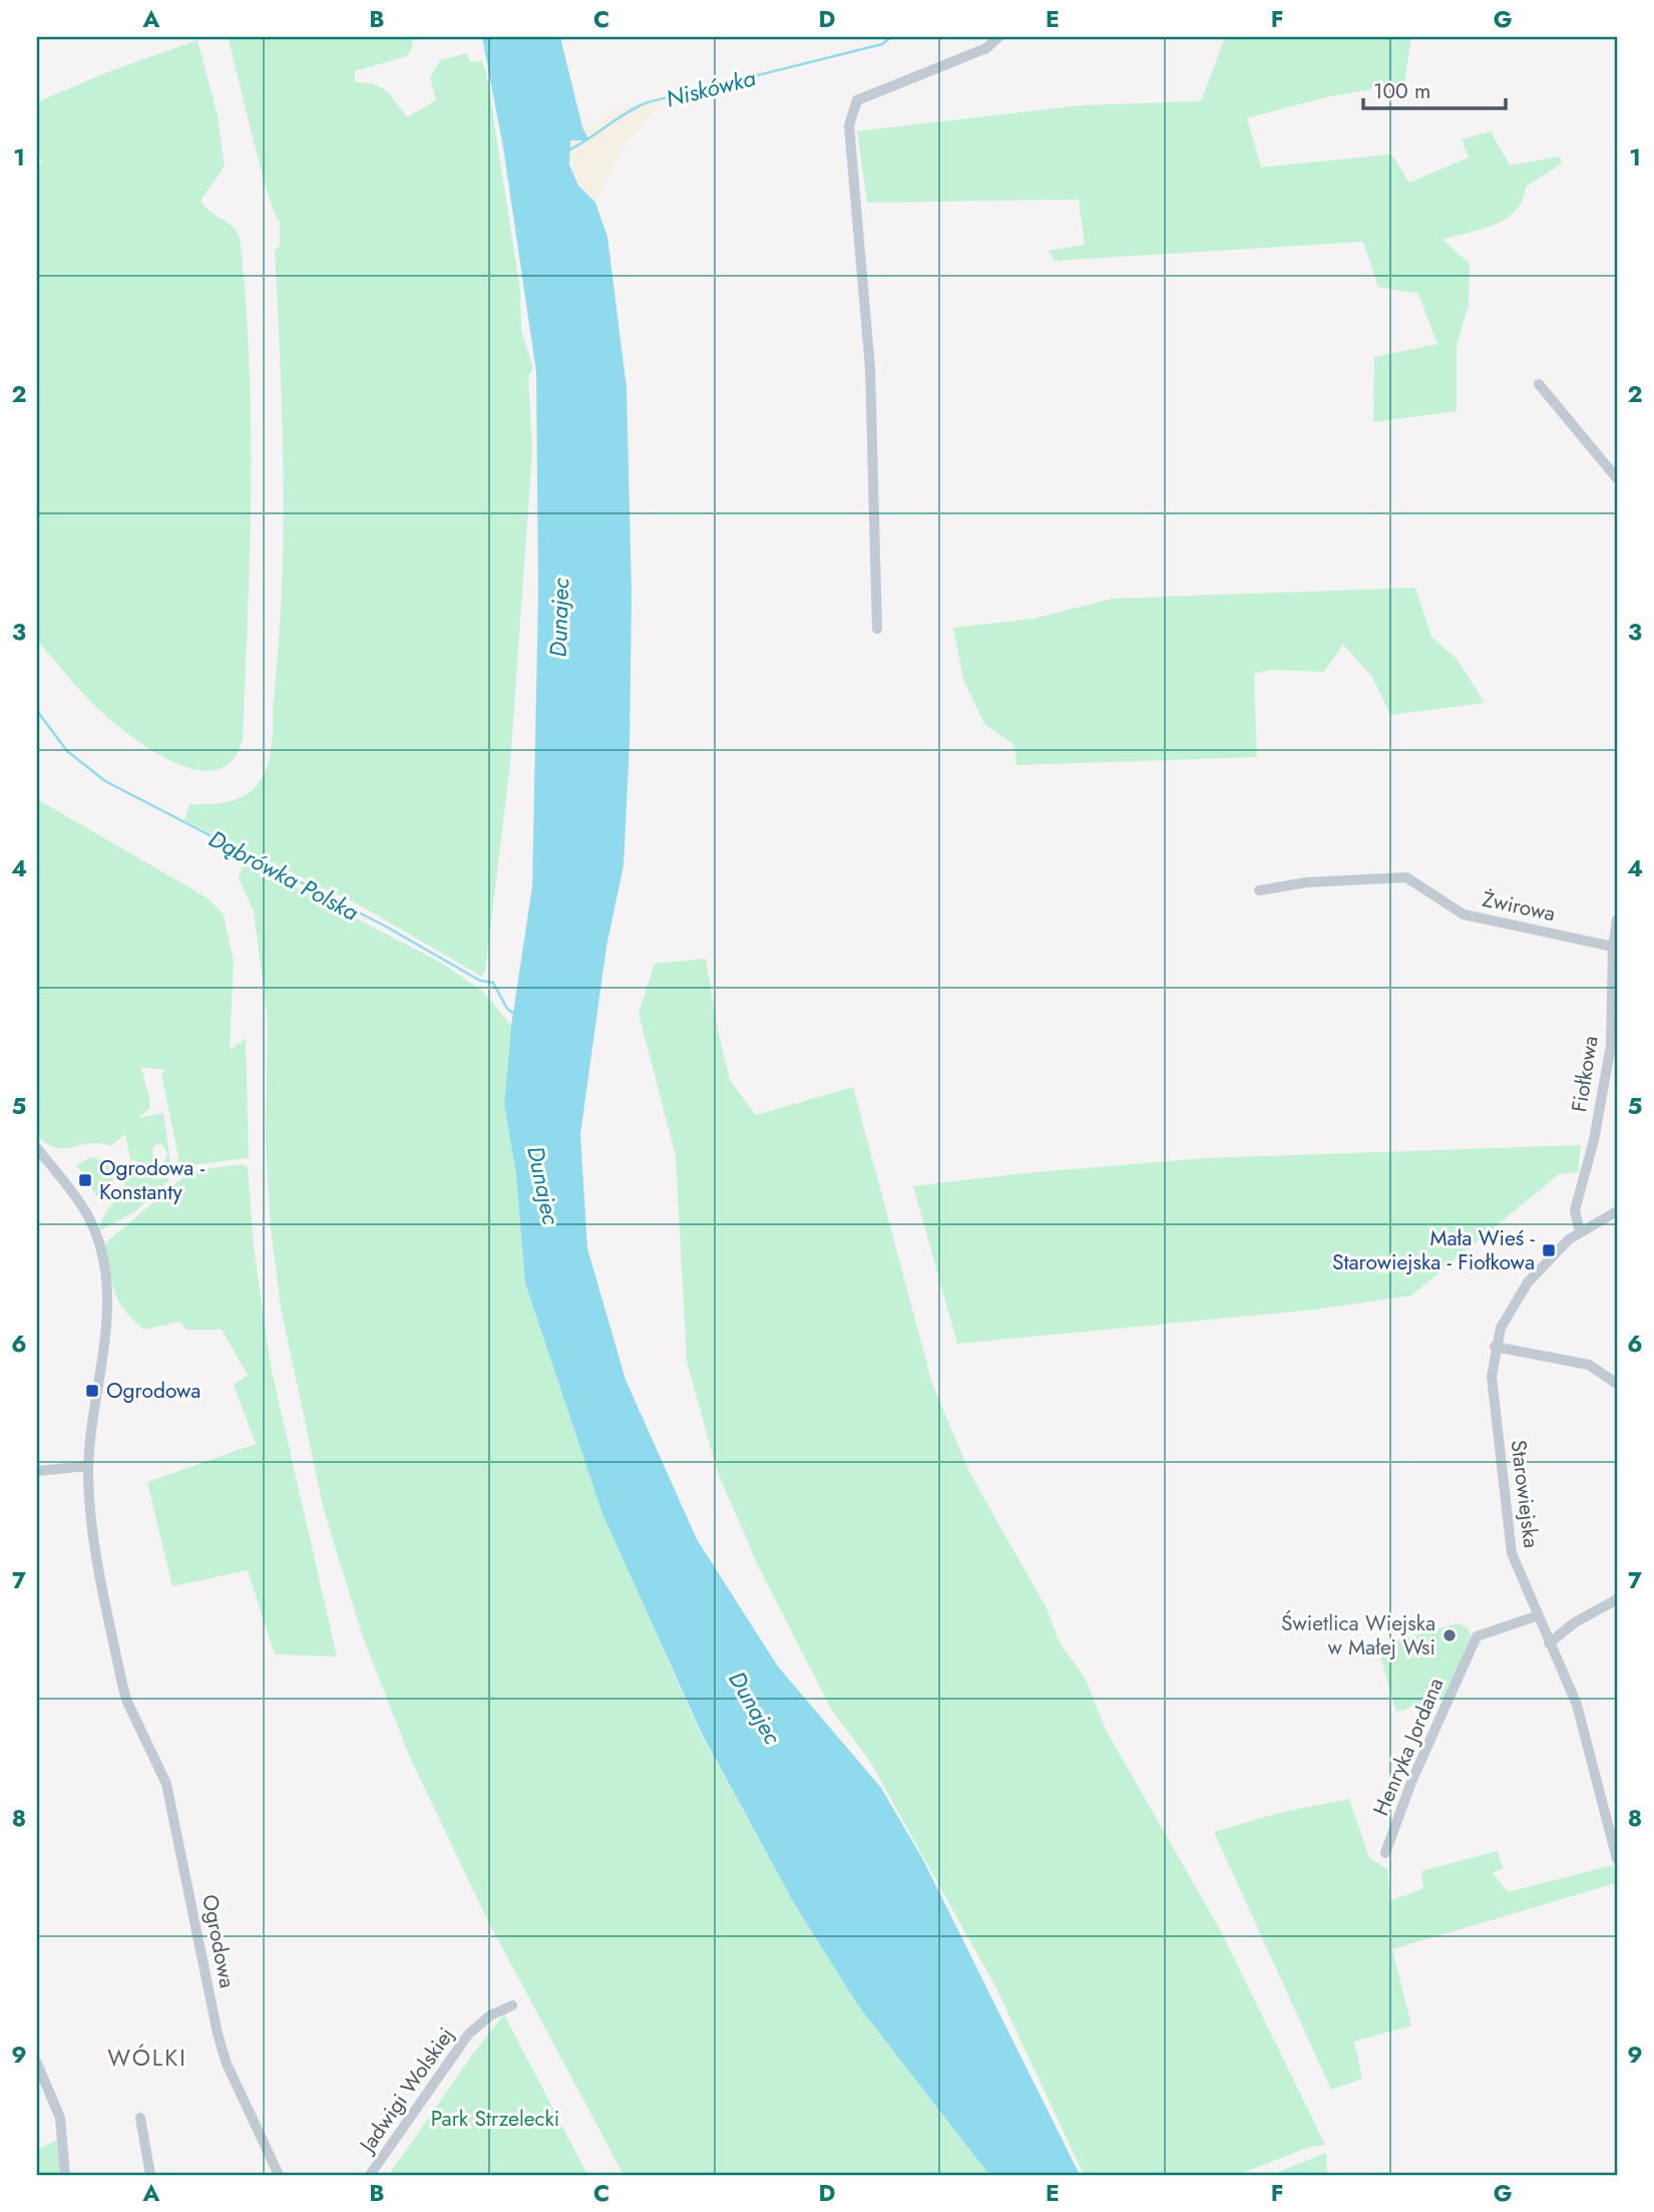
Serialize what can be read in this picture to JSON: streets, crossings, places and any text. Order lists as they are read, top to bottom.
{
  "streets": {
    "street": [
      "Żwirowa",
      "Fiołkowa",
      "Starowiejska",
      "Henryka Jordana",
      "Ogrodowa",
      "Jadwigi Wolskiej"
    ]
  },
  "crossings": [
    ["Żwirowa", "Fiołkowa"],
    ["Fiołkowa", "Starowiejska"],
    ["Starowiejska", "Henryka Jordana"]
  ],
  "districts": ["WÓLKI"],
  "water": ["Niskówka", "Dunajec", "Dąbrówka Polska"],
  "parks": ["Park Strzelecki"],
  "places": {
    "transit": ["Ogrodowa - Konstanty", "Mała Wieś - Starowiejska - Fiołkowa", "Ogrodowa"],
    "other": ["Świetlica Wiejska w Małej Wsi"]
  },
  "scale_bar": "100 m",
  "grid": {
    "columns": [
      "A",
      "B",
      "C",
      "D",
      "E",
      "F",
      "G"
    ],
    "rows": [
      "1",
      "2",
      "3",
      "4",
      "5",
      "6",
      "7",
      "8",
      "9"
    ]
  }
}
